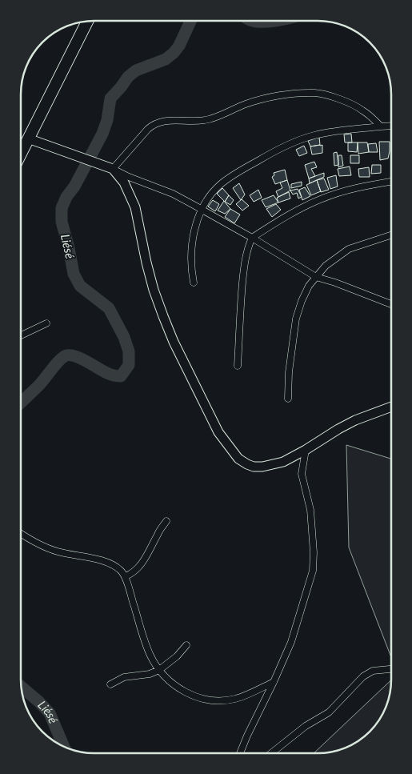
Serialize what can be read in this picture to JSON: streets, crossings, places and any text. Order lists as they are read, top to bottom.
{
  "water": ["Liésé"]
}
